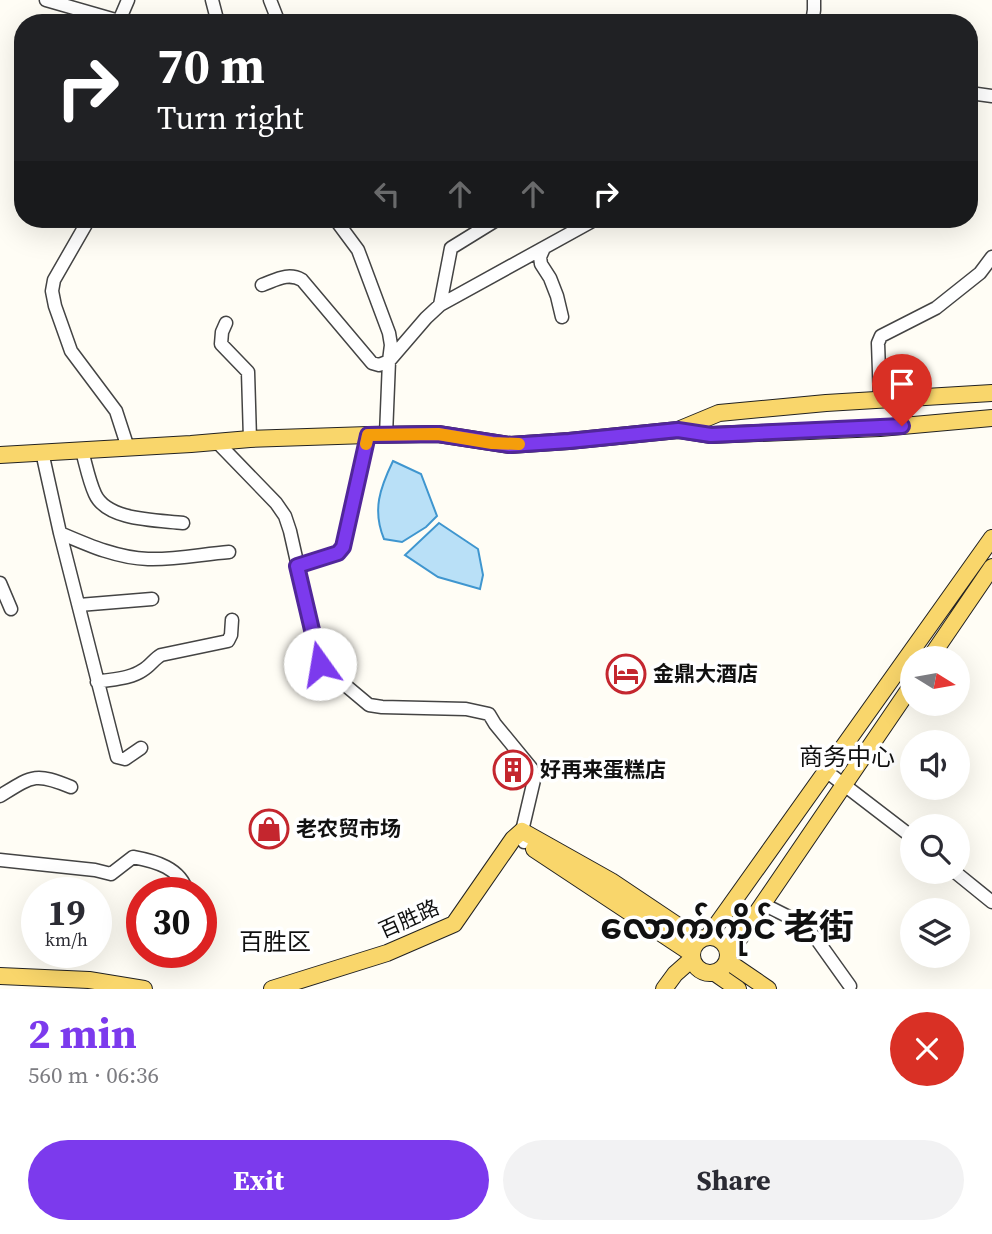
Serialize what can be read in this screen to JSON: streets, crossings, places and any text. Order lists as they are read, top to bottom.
{
  "streets": {
    "main road": ["百胜路"]
  },
  "districts": ["商务中心", "လောက်ကိုင် 老街", "百胜区"],
  "places": {
    "hotel": ["金鼎大酒店"],
    "building": ["好再来蛋糕店"],
    "shop": ["老农贸市场"]
  },
  "north": "right",
  "page": {
    "turn": ["70 m", "Turn right"],
    "speed": "19 km/h",
    "limit": "30",
    "heading": ["2 min", "560 m · 06:36"],
    "buttons": ["Exit", "Share"]
  }
}
